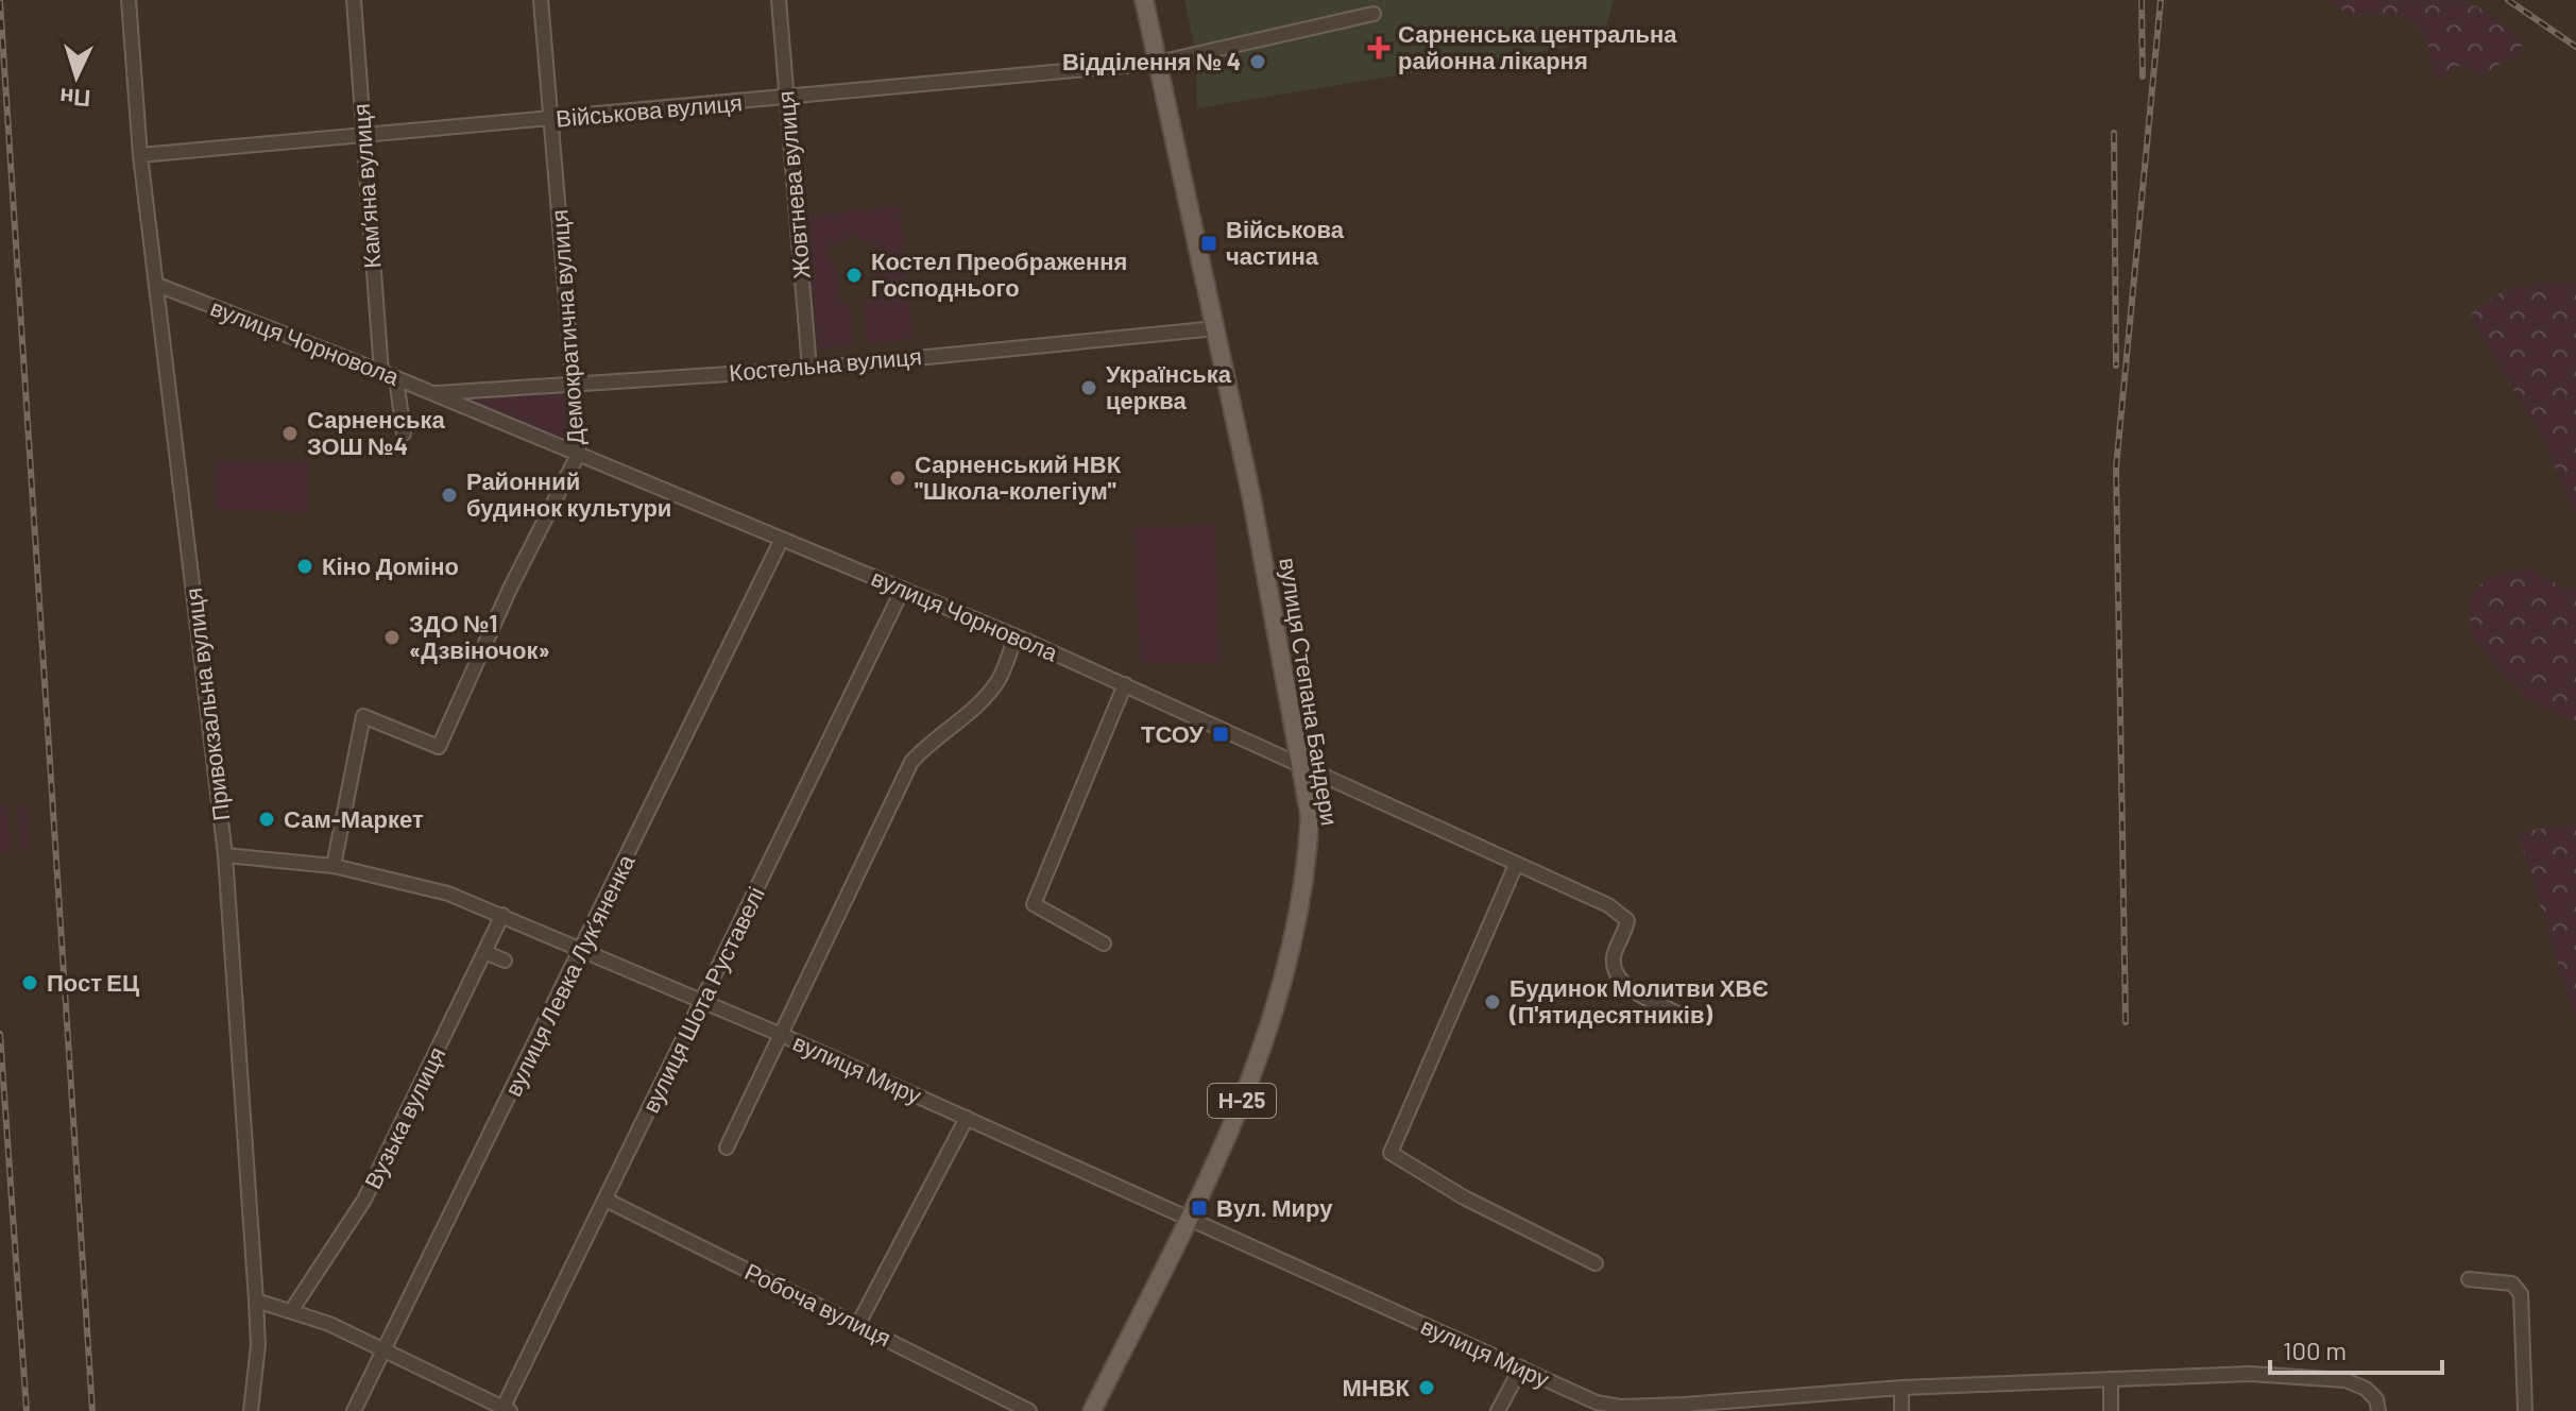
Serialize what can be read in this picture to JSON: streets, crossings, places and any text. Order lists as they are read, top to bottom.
{
  "streets": {
    "main road": ["вулиця Степана Бандери", "Н-25"],
    "street": [
      "Військова вулиця",
      "Жовтнева вулиця",
      "Камʼяна вулиця",
      "Демократична вулиця",
      "вулиця Чорновола",
      "Костельна вулиця",
      "Привокзальна вулиця",
      "вулиця Левка Лукʼяненка",
      "вулиця Шота Руставелі",
      "вулиця Миру",
      "Вузька вулиця",
      "Робоча вулиця"
    ]
  },
  "crossings": [
    ["Військова вулиця", "Жовтнева вулиця"],
    ["Військова вулиця", "Камʼяна вулиця"],
    ["Військова вулиця", "Демократична вулиця"],
    ["Військова вулиця", "вулиця Степана Бандери"],
    ["Військова вулиця", "Привокзальна вулиця"],
    ["Жовтнева вулиця", "Костельна вулиця"],
    ["Камʼяна вулиця", "вулиця Чорновола"],
    ["Демократична вулиця", "вулиця Чорновола"],
    ["Демократична вулиця", "Костельна вулиця"],
    ["Демократична вулиця", "вулиця Миру"],
    ["вулиця Чорновола", "Костельна вулиця"],
    ["вулиця Чорновола", "вулиця Степана Бандери"],
    ["вулиця Чорновола", "Привокзальна вулиця"],
    ["вулиця Чорновола", "вулиця Левка Лукʼяненка"],
    ["вулиця Чорновола", "вулиця Шота Руставелі"],
    ["вулиця Чорновола", "вулиця Миру"],
    ["Костельна вулиця", "вулиця Степана Бандери"],
    ["вулиця Степана Бандери", "вулиця Миру"],
    ["Привокзальна вулиця", "вулиця Миру"],
    ["вулиця Левка Лукʼяненка", "вулиця Миру"],
    ["вулиця Шота Руставелі", "вулиця Миру"],
    ["вулиця Шота Руставелі", "Робоча вулиця"],
    ["вулиця Миру", "Вузька вулиця"]
  ],
  "places": {
    "health": ["Сарненська центральна районна лікарня"],
    "other": [
      "Відділення № 4",
      "Костел Преображення Господнього",
      "Українська церква",
      "Сарненська ЗОШ №4",
      "Сарненський НВК \"Школа-колегіум\"",
      "Районний будинок культури",
      "Кіно Доміно",
      "ЗДО №1 «Дзвіночок»",
      "Сам-Маркет",
      "Пост ЕЦ",
      "Будинок Молитви ХВЄ (П'ятидесятників)",
      "МНВК"
    ],
    "transit": ["Військова частина", "ТСОУ", "Вул. Миру"]
  },
  "scale_bar": "100 m",
  "north": "bottom"
}
